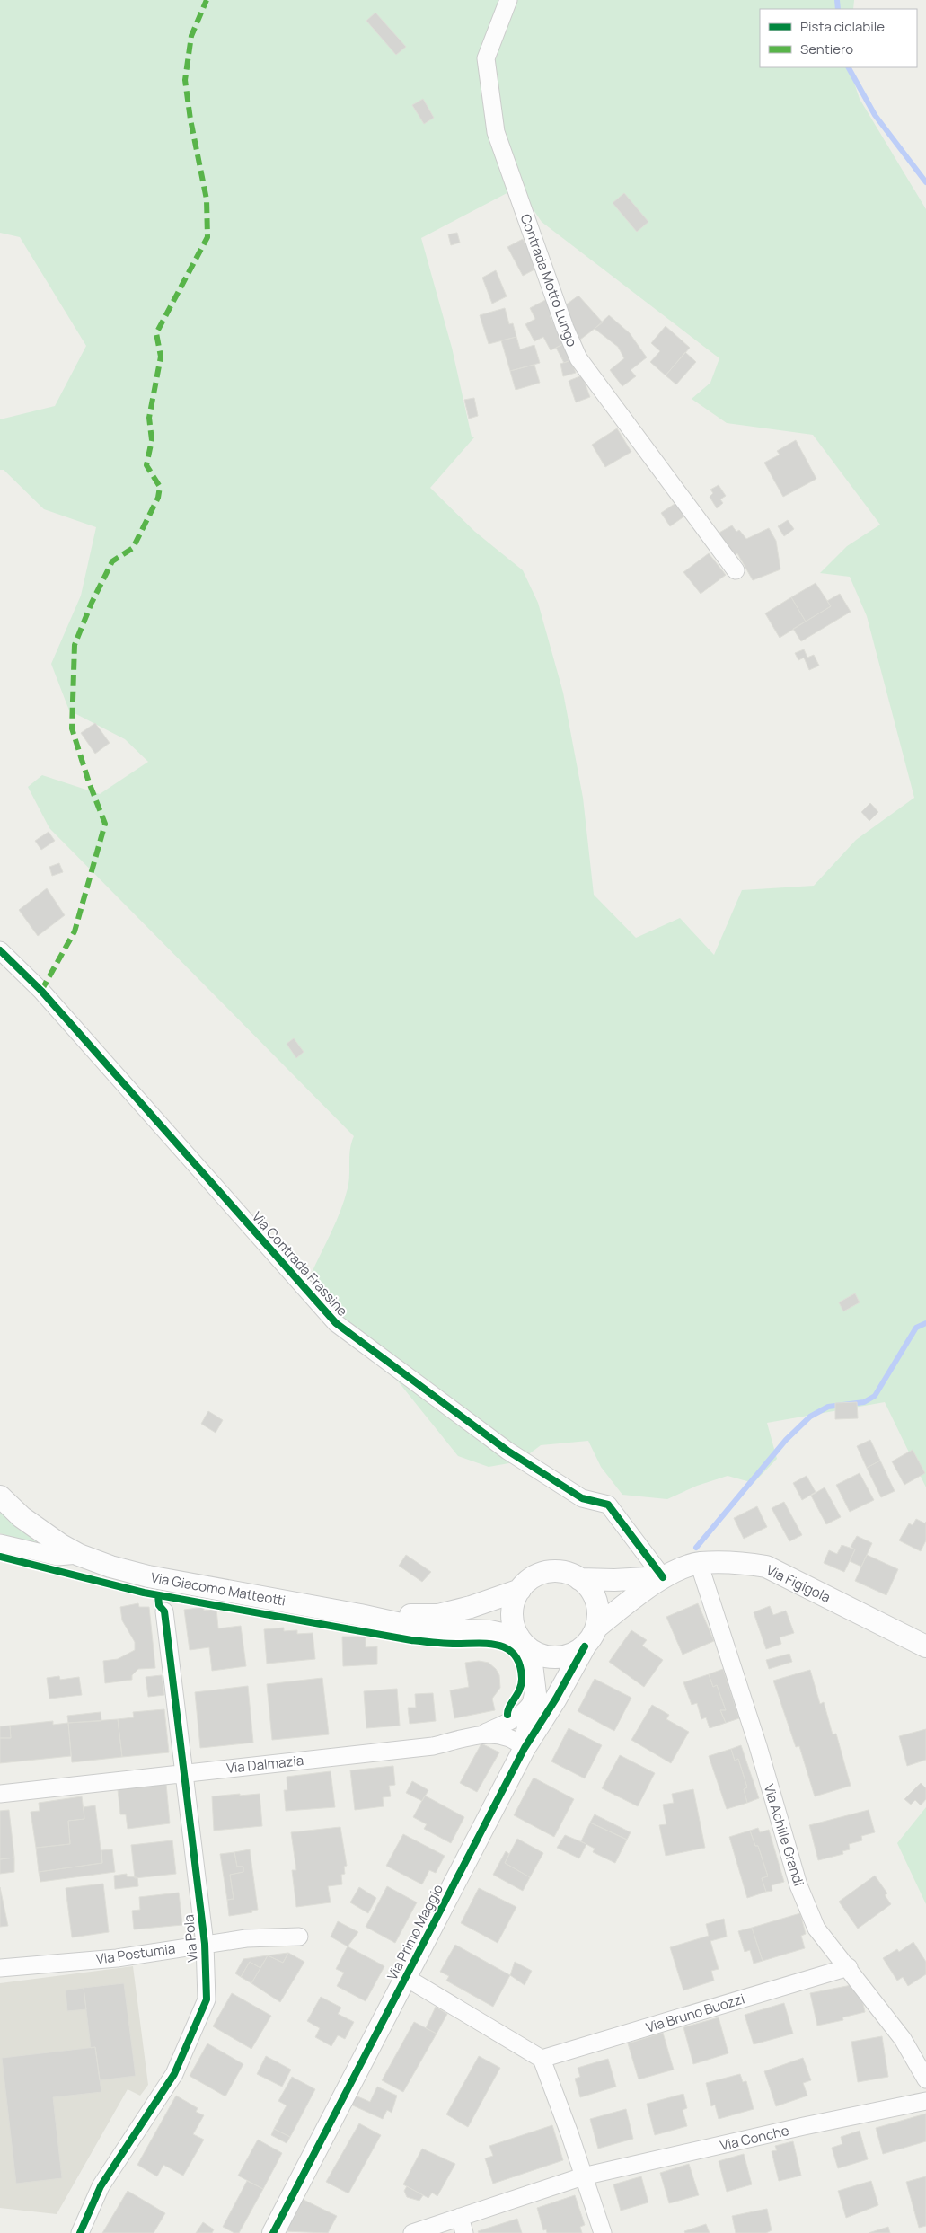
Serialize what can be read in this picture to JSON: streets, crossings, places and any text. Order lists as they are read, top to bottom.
{
  "streets": {
    "street": [
      "Contrada Motto Lungo",
      "Via Contrada Frassine",
      "Via Figigola",
      "Via Giacomo Matteotti",
      "Via Dalmazia",
      "Via Achille Grandi",
      "Via Primo Maggio",
      "Via Pola",
      "Via Postumia",
      "Via Bruno Buozzi",
      "Via Conche"
    ]
  },
  "crossings": [
    ["Via Contrada Frassine", "Via Figigola"],
    ["Via Figigola", "Via Achille Grandi"],
    ["Via Giacomo Matteotti", "Via Primo Maggio"],
    ["Via Dalmazia", "Via Primo Maggio"],
    ["Via Dalmazia", "Via Pola"],
    ["Via Achille Grandi", "Via Bruno Buozzi"],
    ["Via Pola", "Via Postumia"]
  ],
  "legend": ["Pista ciclabile", "Sentiero"]
}
